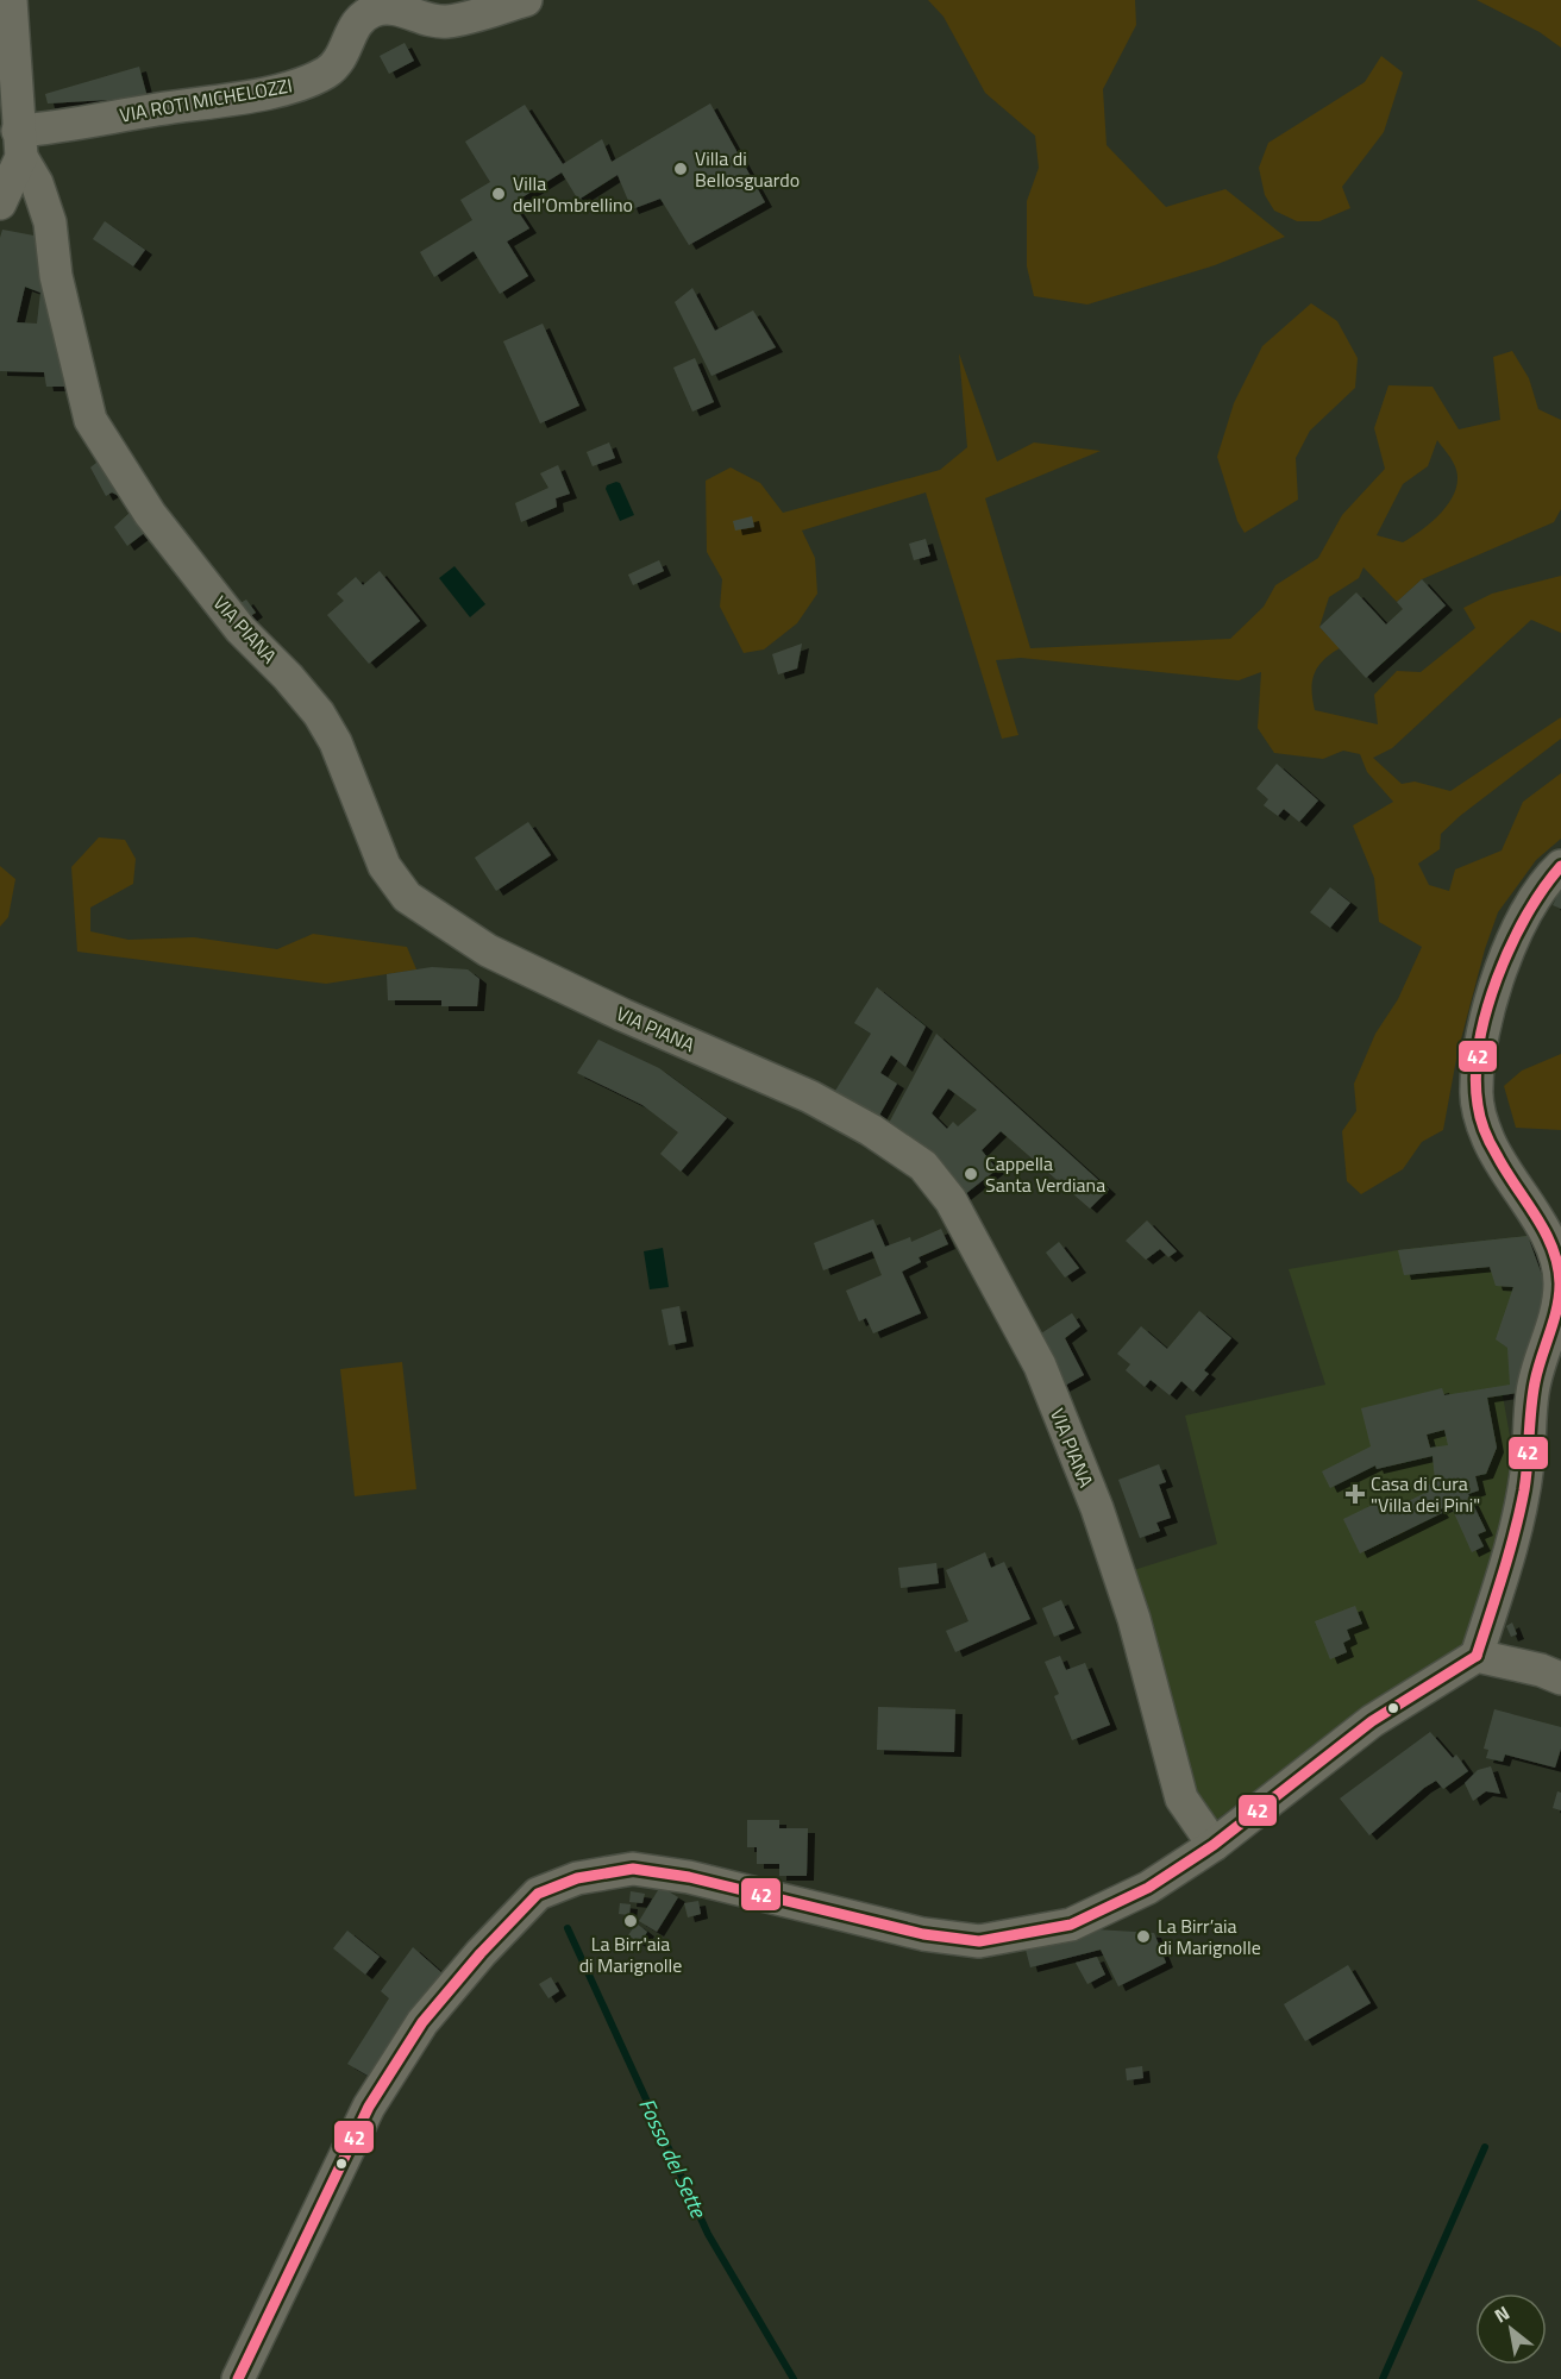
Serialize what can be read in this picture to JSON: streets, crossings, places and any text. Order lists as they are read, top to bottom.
{
  "streets": {
    "street": ["VIA ROTI MICHELOZZI", "VIA PIANA"]
  },
  "crossings": [
    ["VIA ROTI MICHELOZZI", "VIA PIANA"]
  ],
  "water": ["Fosso del Sette"],
  "places": {
    "other": [
      "Villa di Bellosguardo",
      "Villa dell'Ombrellino",
      "Cappella Santa Verdiana",
      "La Birr'aia di Marignolle",
      "La Birr’aia di Marignolle"
    ],
    "health": ["Casa di Cura \"Villa dei Pini\""]
  },
  "lines": ["transit line 42"],
  "north": "top left"
}
